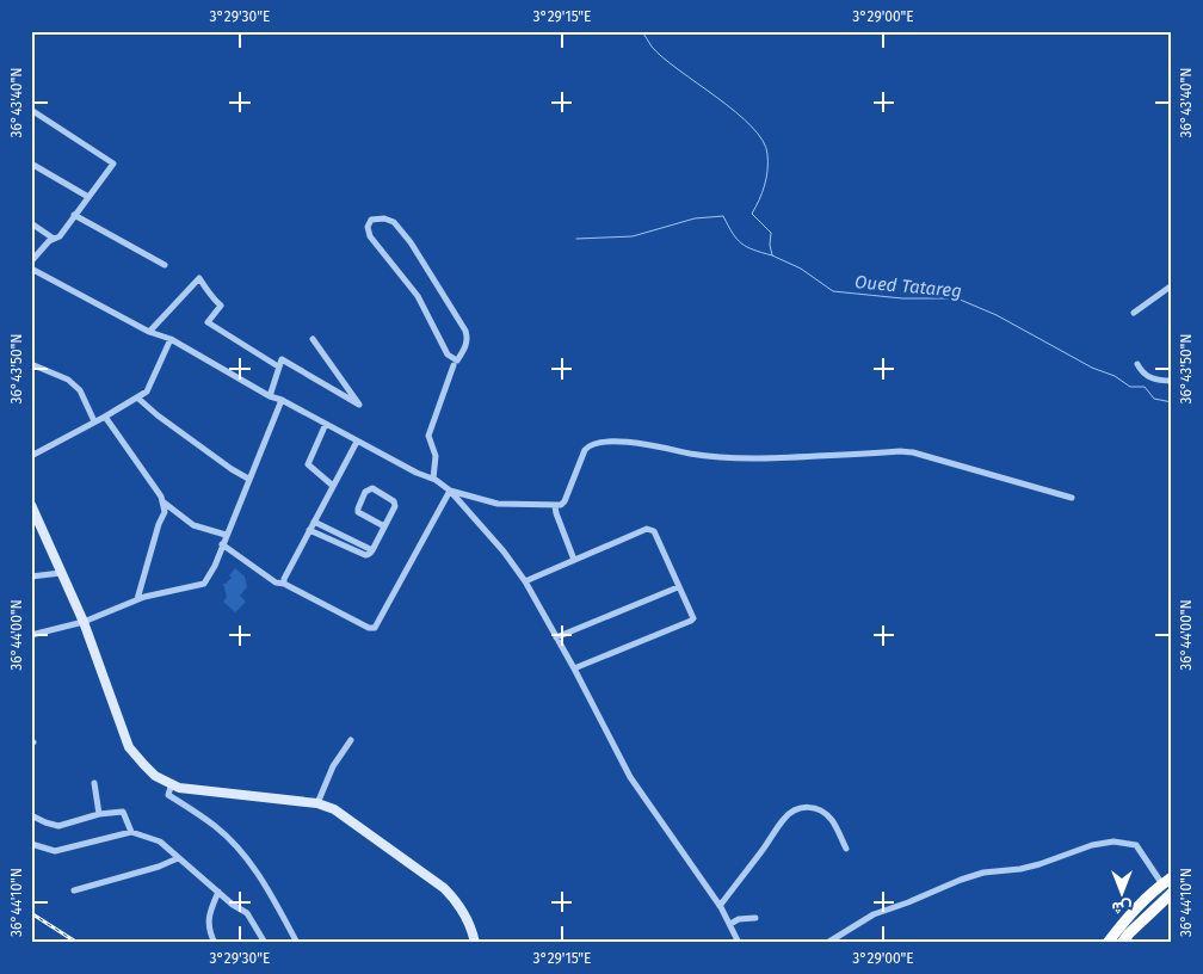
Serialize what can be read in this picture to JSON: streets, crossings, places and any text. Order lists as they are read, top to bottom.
{
  "water": ["Oued Tatareg"],
  "north": "bottom",
  "coordinates": [
    "3°29'30\"E",
    "3°29'15\"E",
    "3°29'00\"E",
    "36°43'40\"N",
    "36°43'50\"N",
    "36°44'00\"N",
    "36°44'10\"N"
  ]
}
